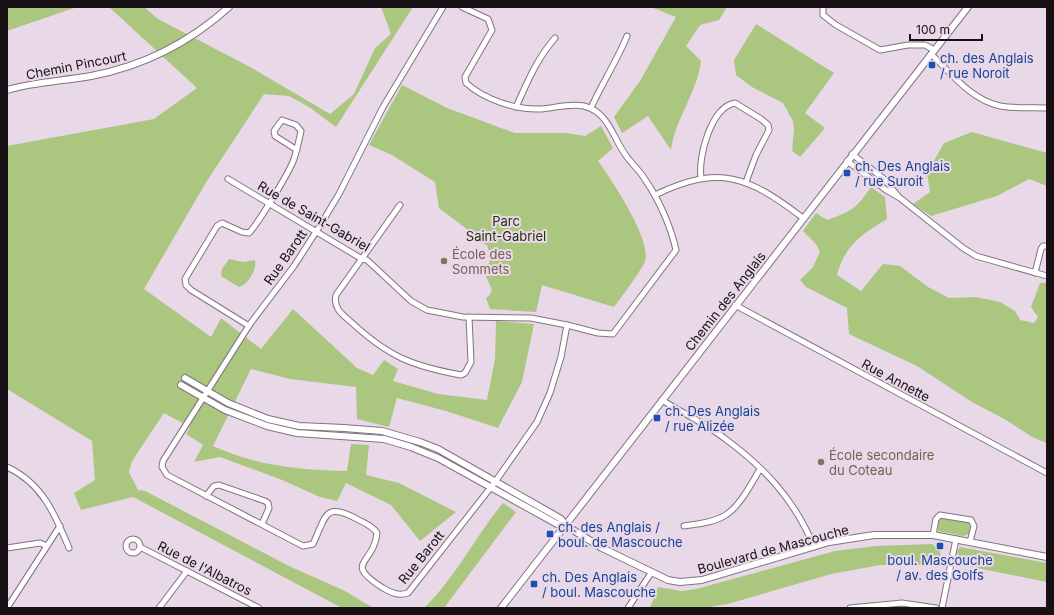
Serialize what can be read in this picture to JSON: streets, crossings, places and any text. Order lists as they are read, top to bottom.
{
  "streets": {
    "street": [
      "Chemin Pincourt",
      "Rue de Saint-Gabriel",
      "Rue Barott",
      "Chemin des Anglais",
      "Rue Annette",
      "Boulevard de Mascouche",
      "Rue de l'Albatros"
    ]
  },
  "crossings": [
    ["Rue de Saint-Gabriel", "Rue Barott"],
    ["Rue Barott", "Boulevard de Mascouche"],
    ["Chemin des Anglais", "Rue Annette"],
    ["Chemin des Anglais", "Boulevard de Mascouche"]
  ],
  "parks": ["Parc Saint-Gabriel"],
  "places": {
    "transit": [
      "ch. des Anglais / rue Noroit",
      "ch. Des Anglais / rue Suroit",
      "ch. Des Anglais / rue Alizée",
      "ch. des Anglais / boul. de Mascouche",
      "boul. Mascouche / av. des Golfs",
      "ch. Des Anglais / boul. Mascouche"
    ],
    "other": ["École des Sommets", "École secondaire du Coteau"]
  },
  "scale_bar": "100 m"
}
